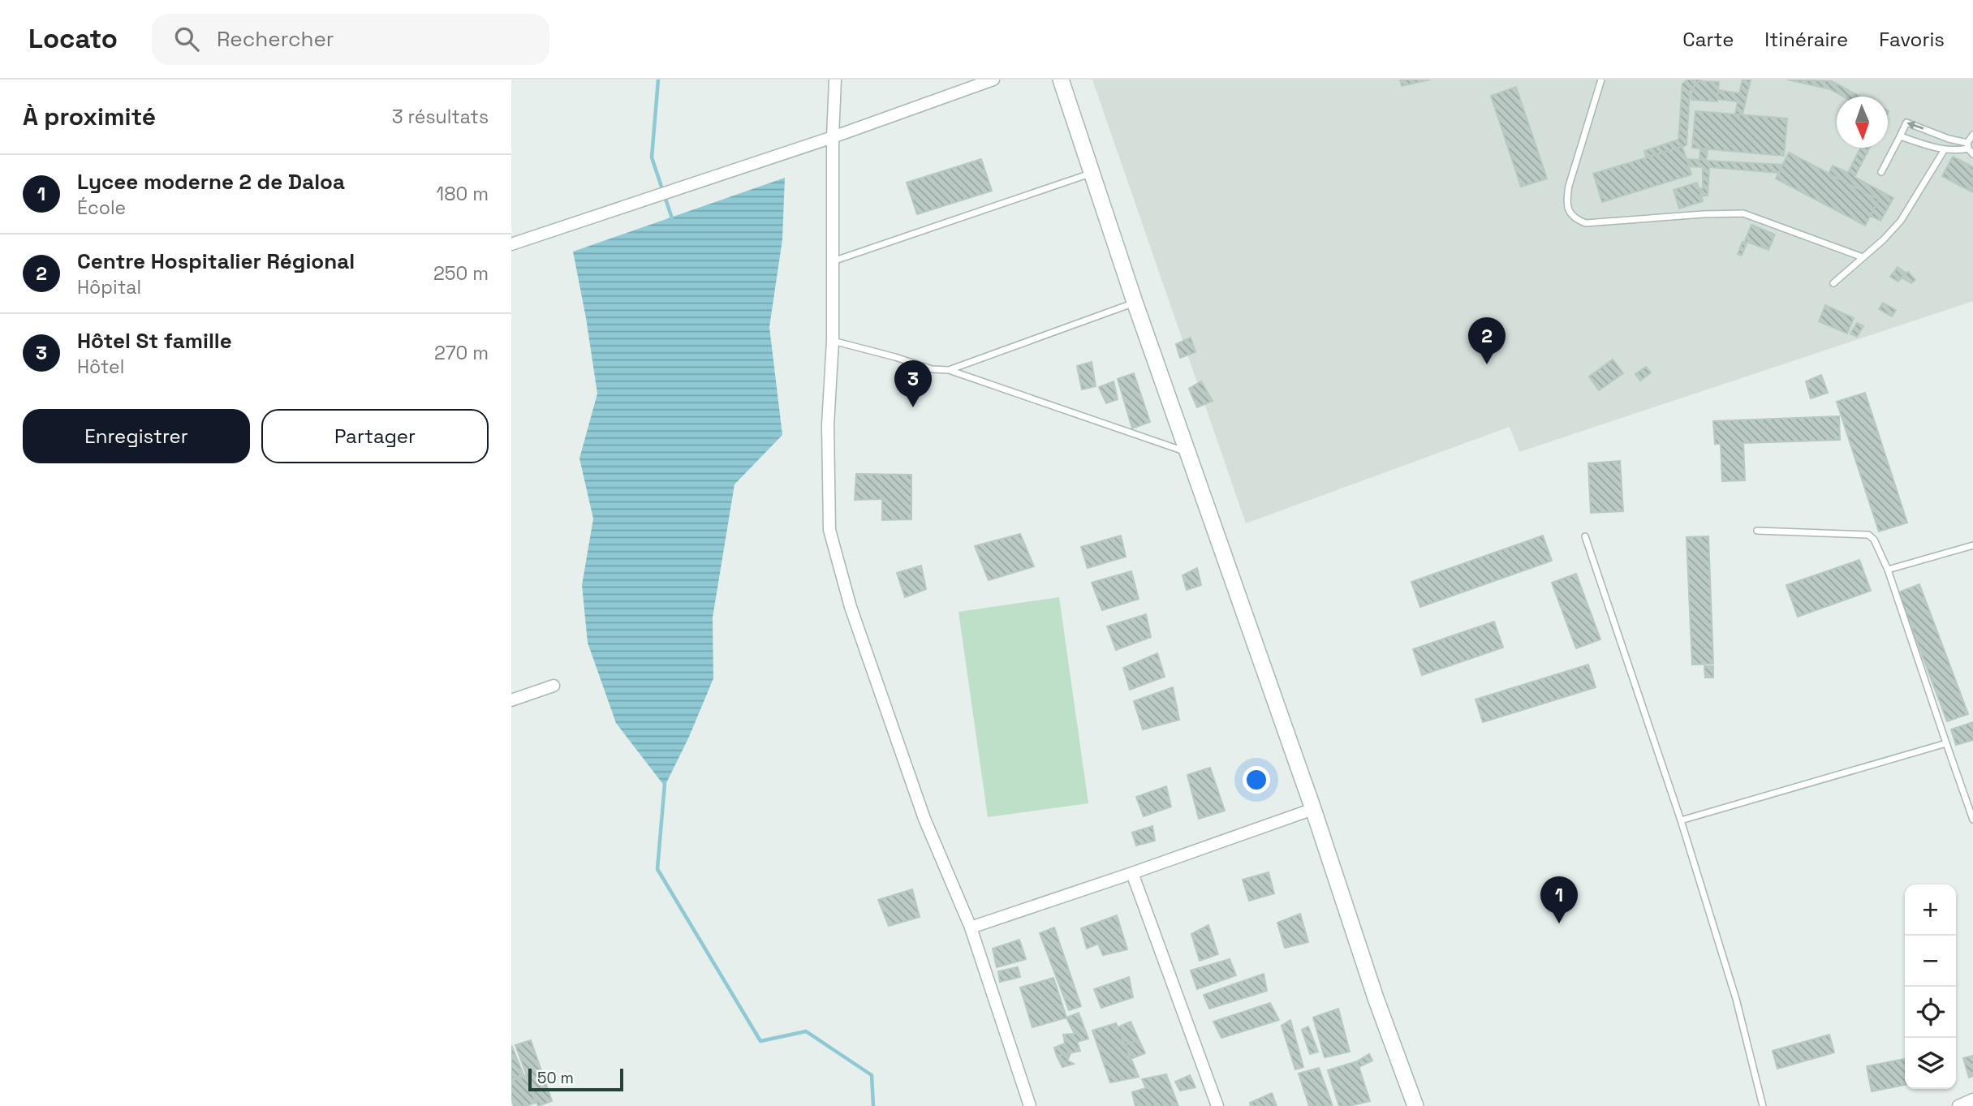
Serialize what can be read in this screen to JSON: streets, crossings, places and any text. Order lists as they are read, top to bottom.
{
  "scale_bar": "50 m",
  "north": "bottom",
  "page": {
    "header": "Locato",
    "search": "Rechercher",
    "nav": ["Carte", "Itinéraire", "Favoris"],
    "heading": ["À proximité", "3 résultats"],
    "list": [
      {
        "mark": "1",
        "name": "Lycee moderne 2 de Daloa",
        "note": "École",
        "value": "180 m"
      },
      {
        "mark": "2",
        "name": "Centre Hospitalier Régional",
        "note": "Hôpital",
        "value": "250 m"
      },
      {
        "mark": "3",
        "name": "Hôtel St famille",
        "note": "Hôtel",
        "value": "270 m"
      }
    ],
    "pins": ["2", "3", "1"],
    "buttons": ["Enregistrer", "Partager"],
    "map_buttons": ["+", "−"],
    "scale": "50 m"
  }
}
